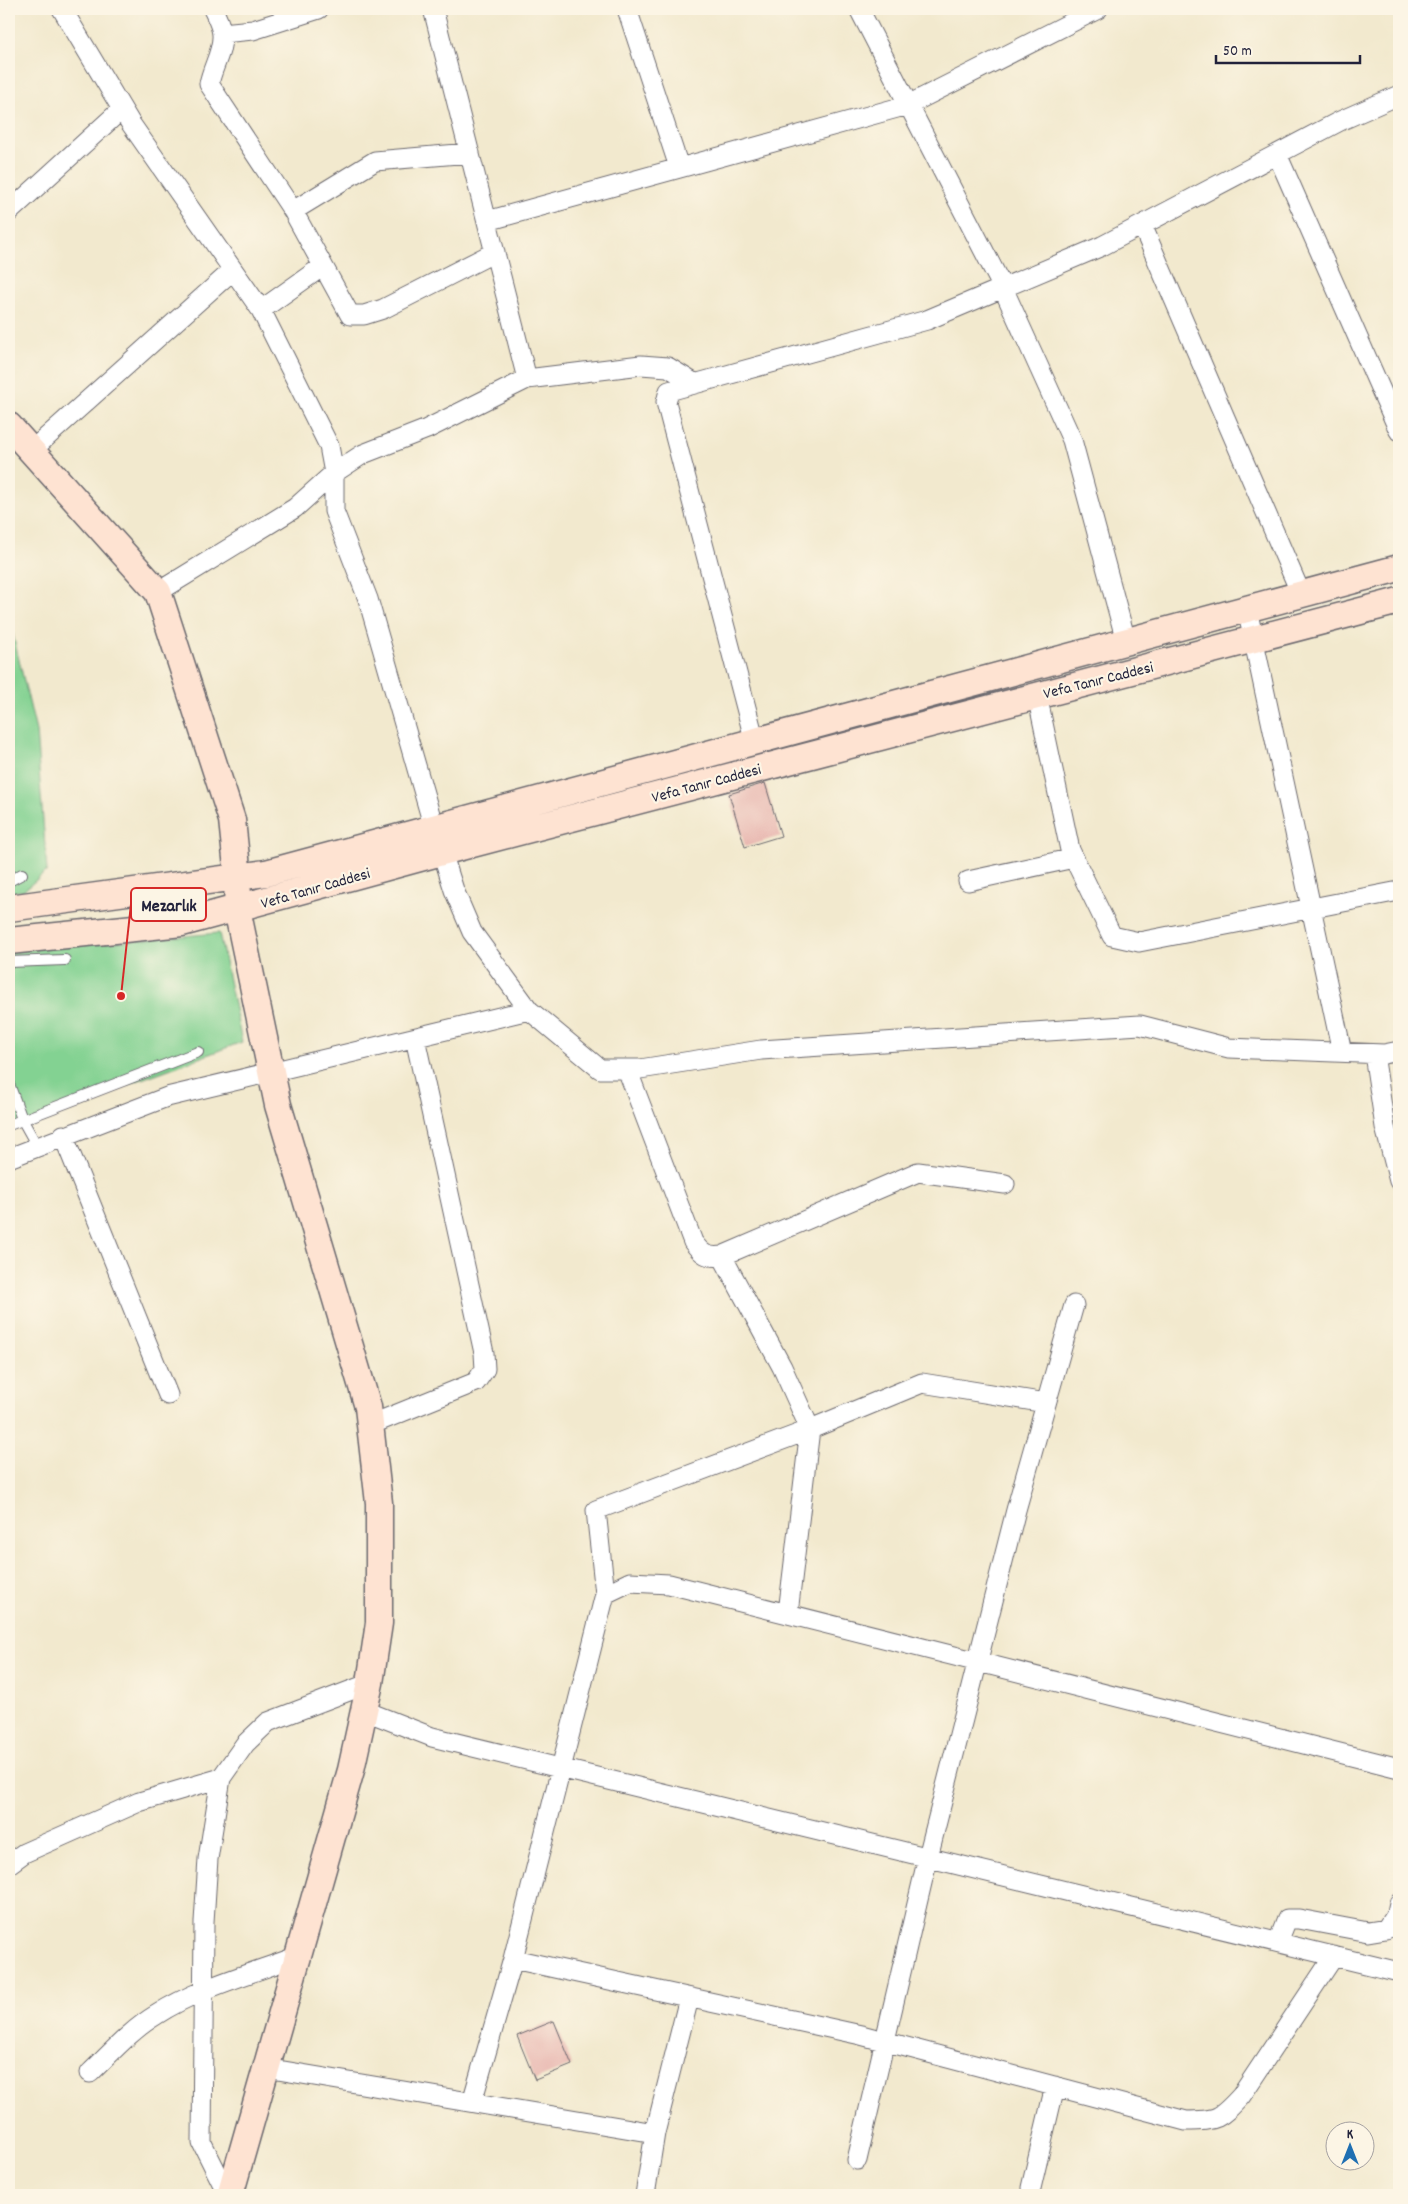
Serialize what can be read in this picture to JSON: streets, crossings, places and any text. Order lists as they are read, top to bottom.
{
  "streets": {
    "main road": ["Vefa Tanır Caddesi"]
  },
  "places": ["Mezarlık"],
  "scale_bar": "50 m",
  "north": "top"
}
